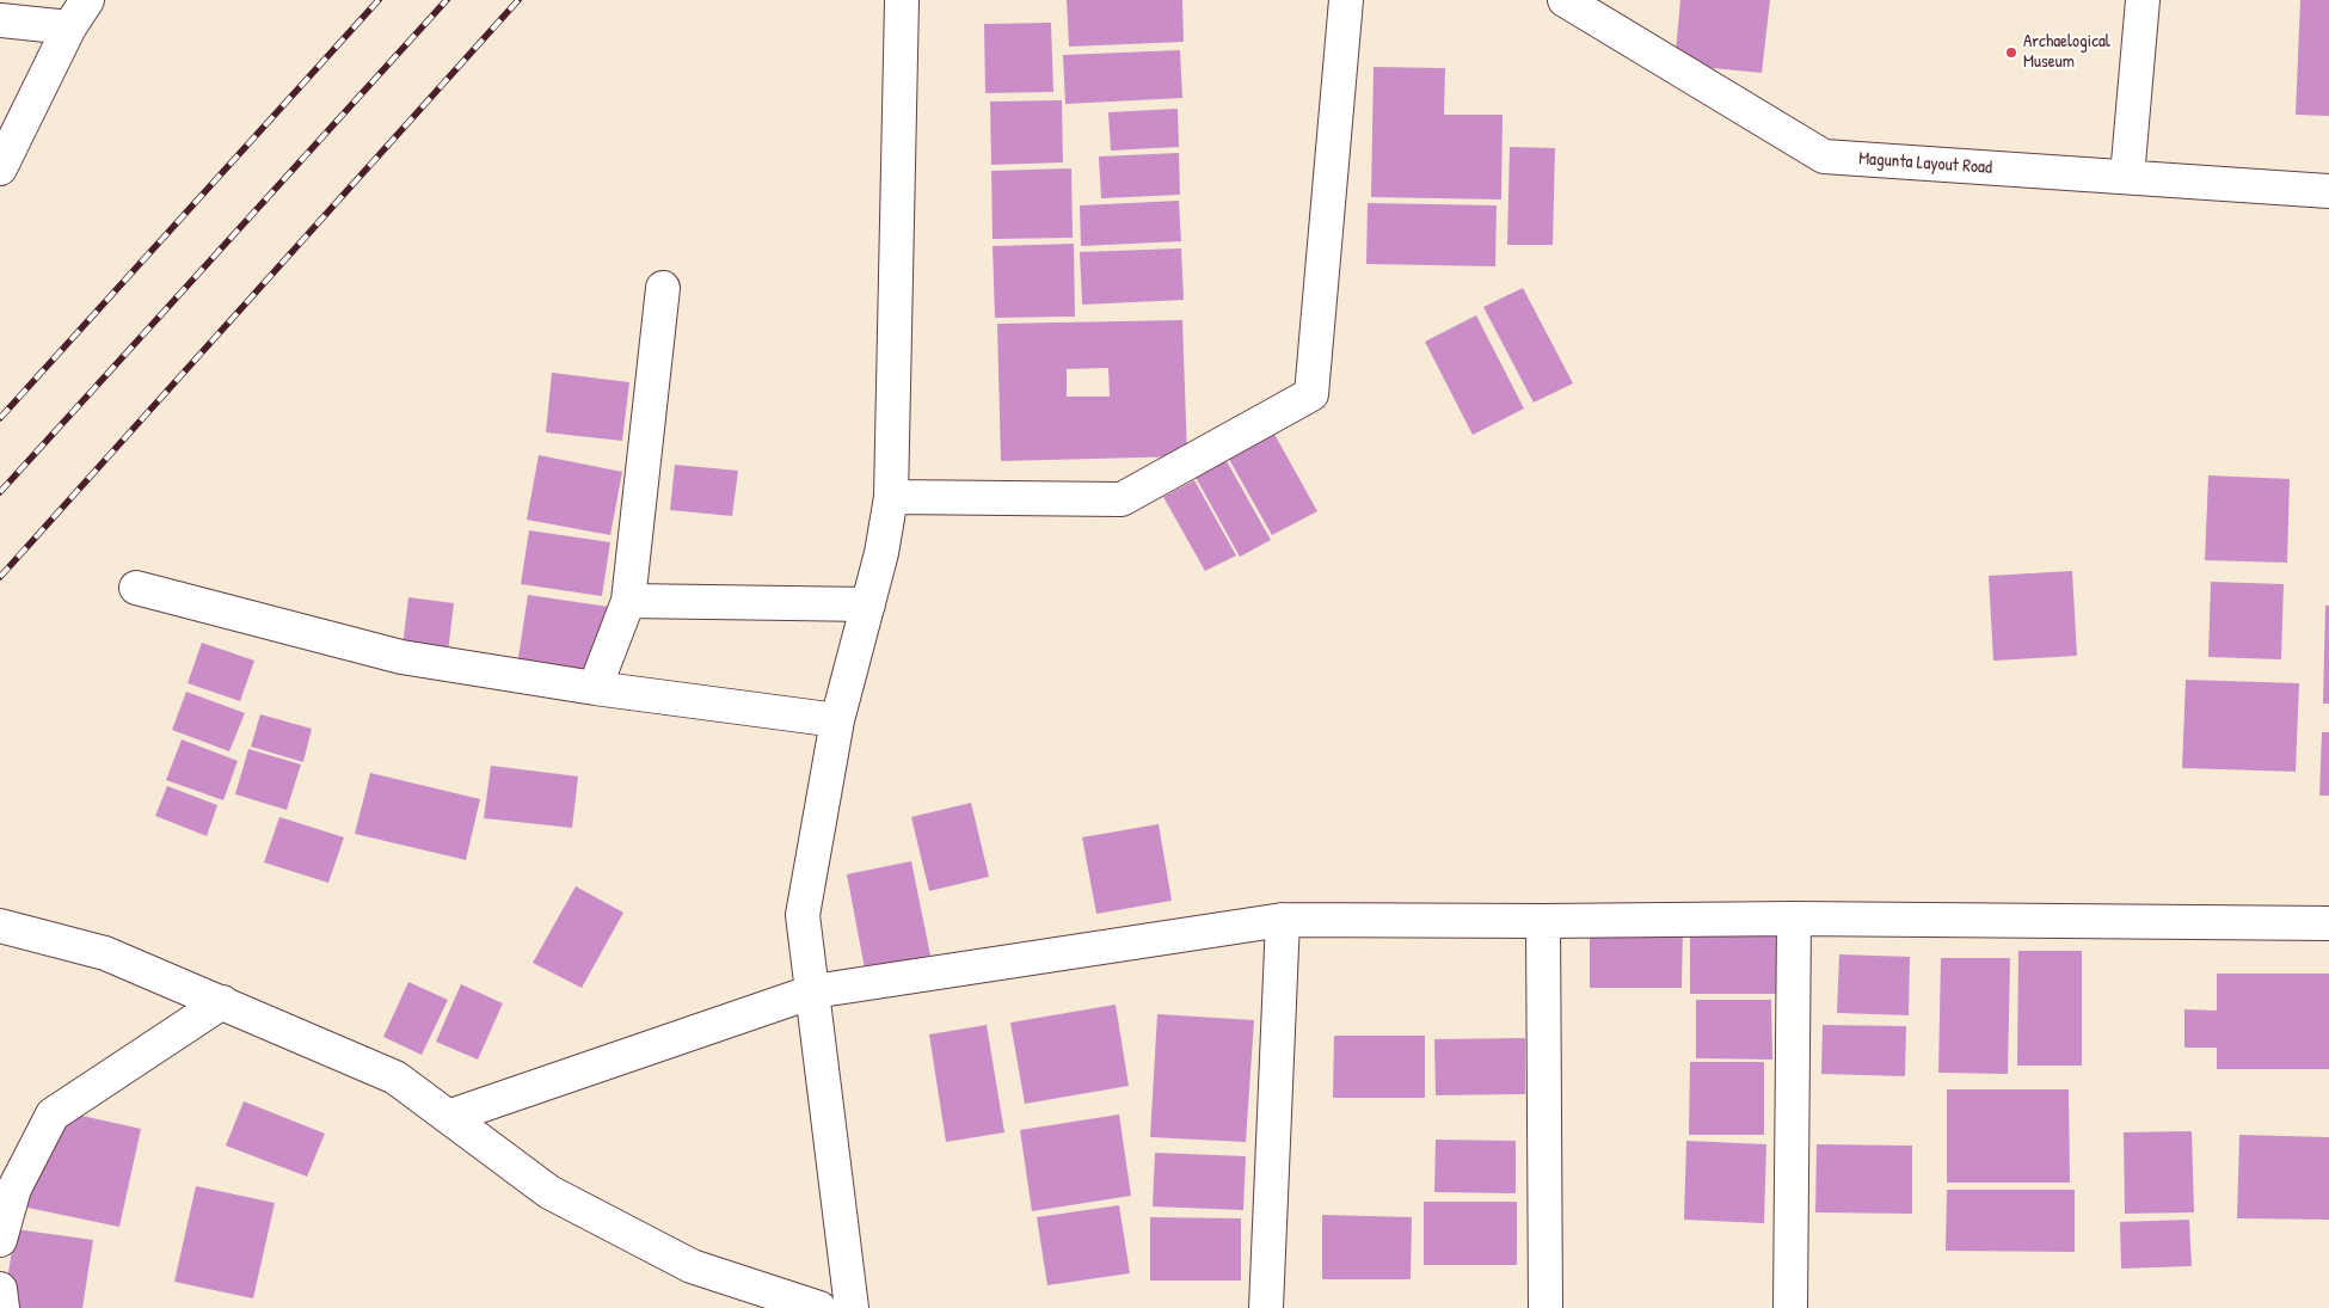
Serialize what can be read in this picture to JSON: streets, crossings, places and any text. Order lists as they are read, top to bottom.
{
  "streets": {
    "street": ["Magunta Layout Road"]
  },
  "places": ["Archaelogical Museum"]
}
